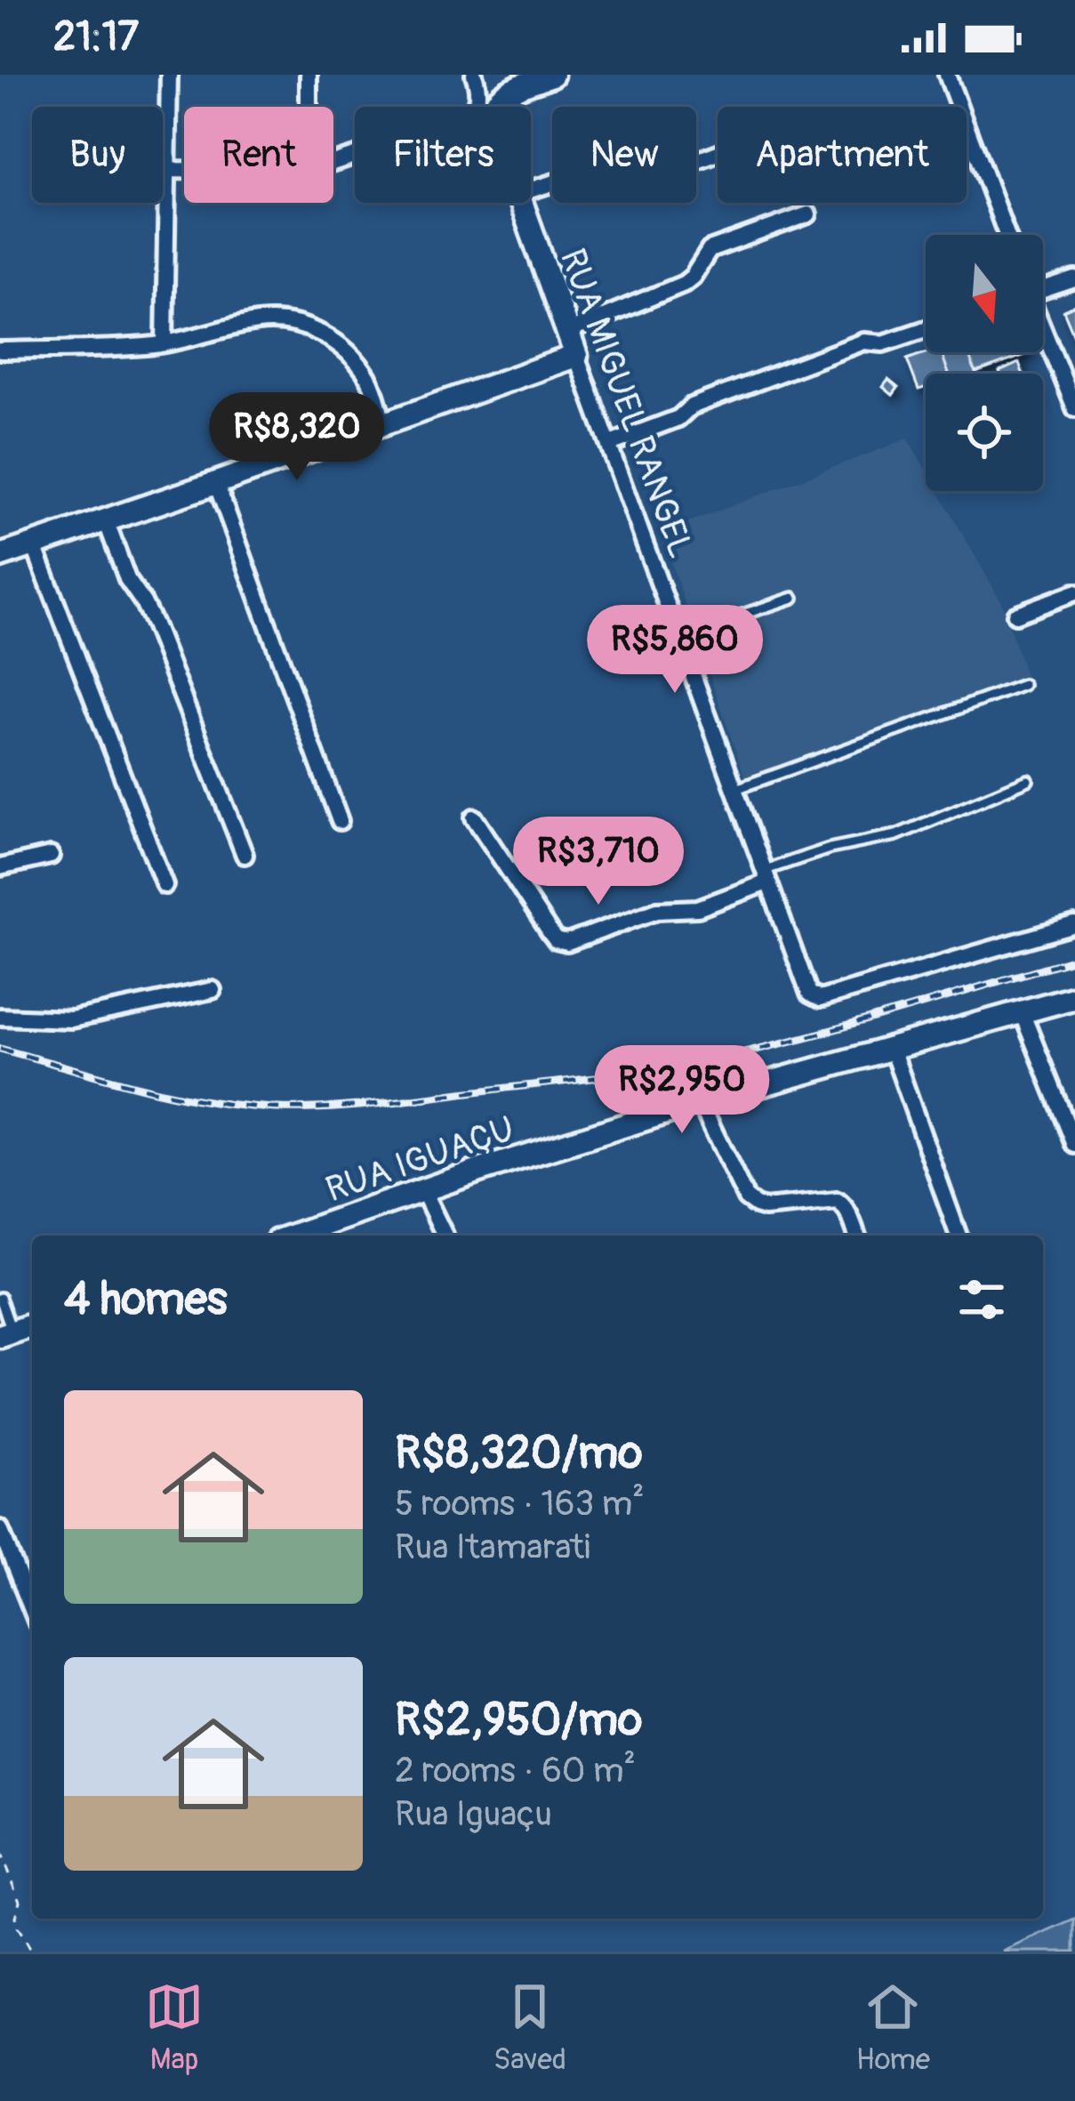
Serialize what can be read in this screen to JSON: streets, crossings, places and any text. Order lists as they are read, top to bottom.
{
  "streets": {
    "main road": ["RUA MIGUEL RANGEL", "RUA IGUAÇU"]
  },
  "north": "bottom",
  "page": {
    "status": "21:17",
    "chip": [
      "Buy",
      "Rent",
      "Filters",
      "New",
      "Apartment"
    ],
    "price": [
      "R$8,320",
      "R$5,860",
      "R$3,710",
      "R$2,950"
    ],
    "heading": "4 homes",
    "list": [
      {
        "name": "R$8,320/mo",
        "note": "5 rooms · 163 m² · Rua Itamarati"
      },
      {
        "name": "R$2,950/mo",
        "note": "2 rooms · 60 m² · Rua Iguaçu"
      }
    ],
    "tabs": ["Map", "Saved", "Home"]
  }
}
